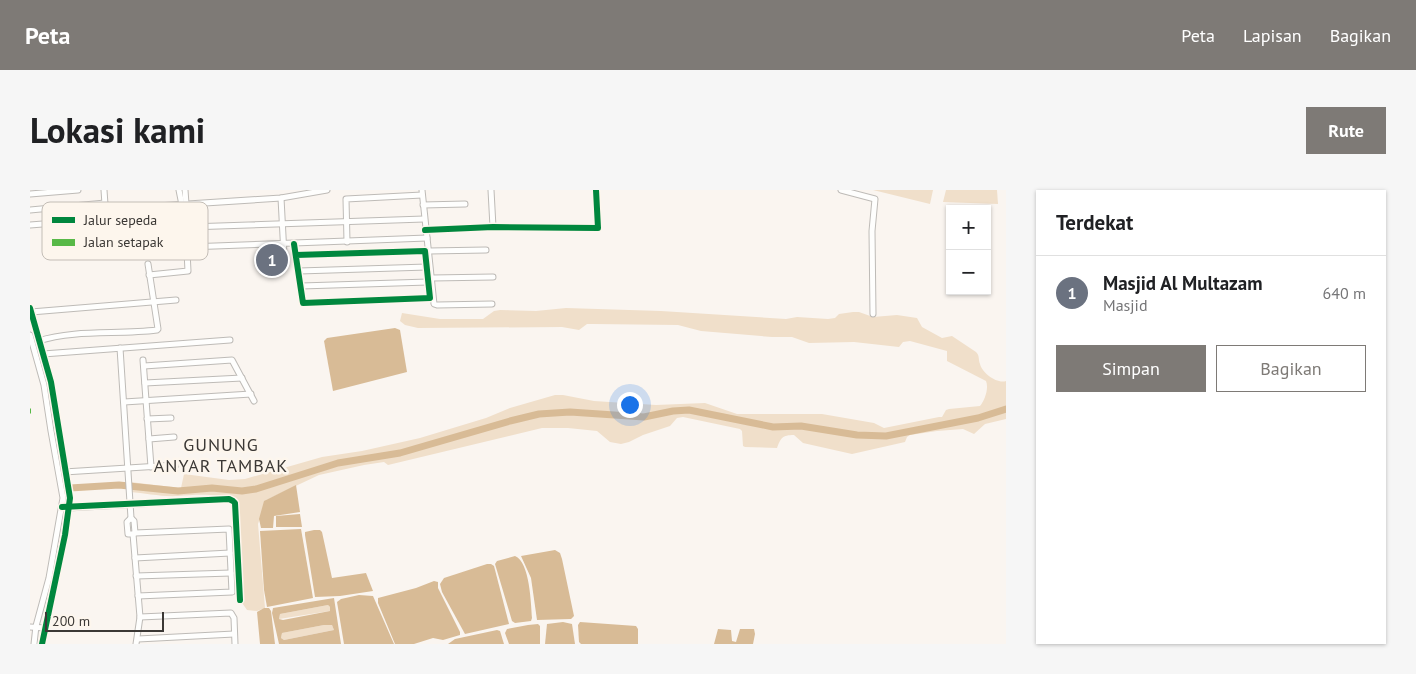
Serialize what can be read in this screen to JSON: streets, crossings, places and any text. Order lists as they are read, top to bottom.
{
  "districts": ["GUNUNG ANYAR TAMBAK"],
  "legend": ["Jalur sepeda", "Jalan setapak"],
  "scale_bar": "200 m",
  "page": {
    "header": "Peta",
    "nav": ["Peta", "Lapisan", "Bagikan"],
    "title": "Lokasi kami",
    "buttons": [
      "Rute",
      ["Simpan", "Bagikan"]
    ],
    "heading": "Terdekat",
    "map_buttons": ["+", "−"],
    "pins": "1",
    "list": [
      {
        "mark": "1",
        "name": "Masjid Al Multazam",
        "note": "Masjid",
        "value": "640 m"
      }
    ],
    "scale": "200 m"
  }
}
